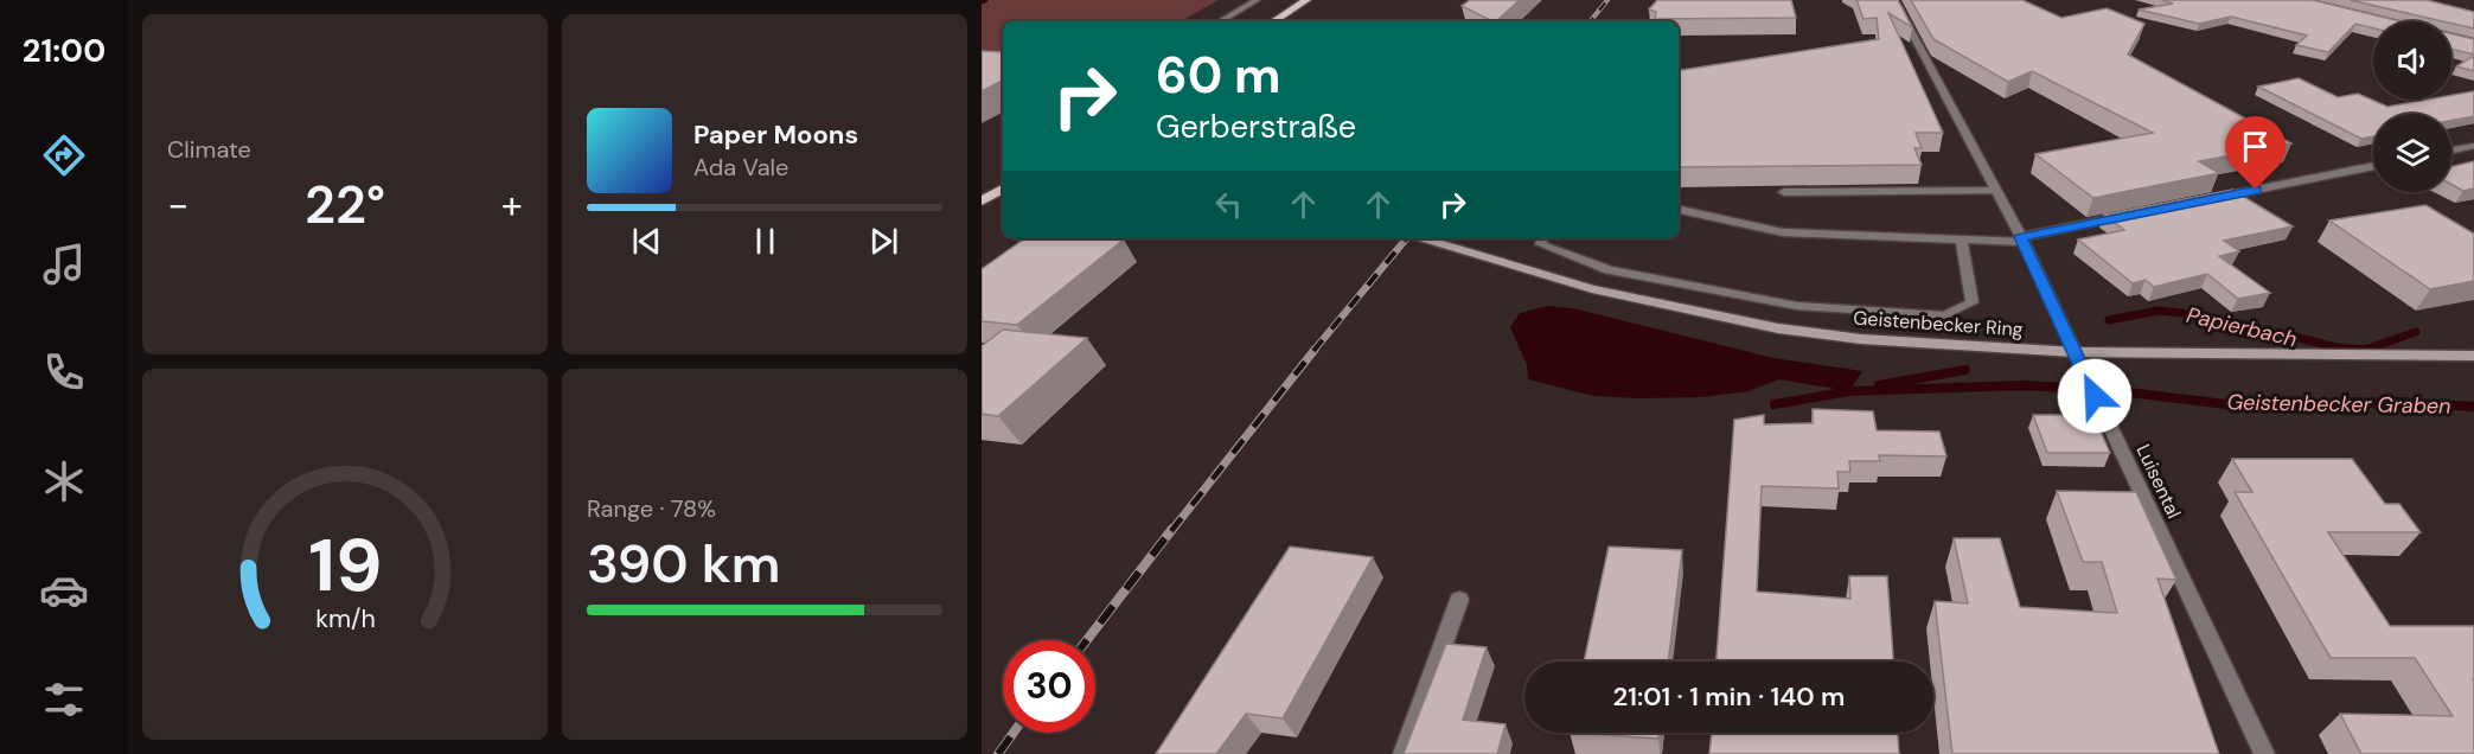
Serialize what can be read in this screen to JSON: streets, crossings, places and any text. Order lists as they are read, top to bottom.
{
  "streets": {
    "main road": ["Geistenbecker Ring"],
    "street": ["Luisental"]
  },
  "crossings": [
    ["Geistenbecker Ring", "Luisental"]
  ],
  "water": ["Papierbach", "Geistenbecker Graben"],
  "page": {
    "tabs": "21:00",
    "tile": [
      "Climate",
      ["Range · 78%", "390 km"]
    ],
    "turn": ["60 m", "Gerberstraße"],
    "song": ["Paper Moons", "Ada Vale"],
    "heat": ["−", "22°", "+"],
    "limit": "30",
    "trip": "21:01 · 1 min · 140 m",
    "gauge": ["19", "km/h"]
  }
}
